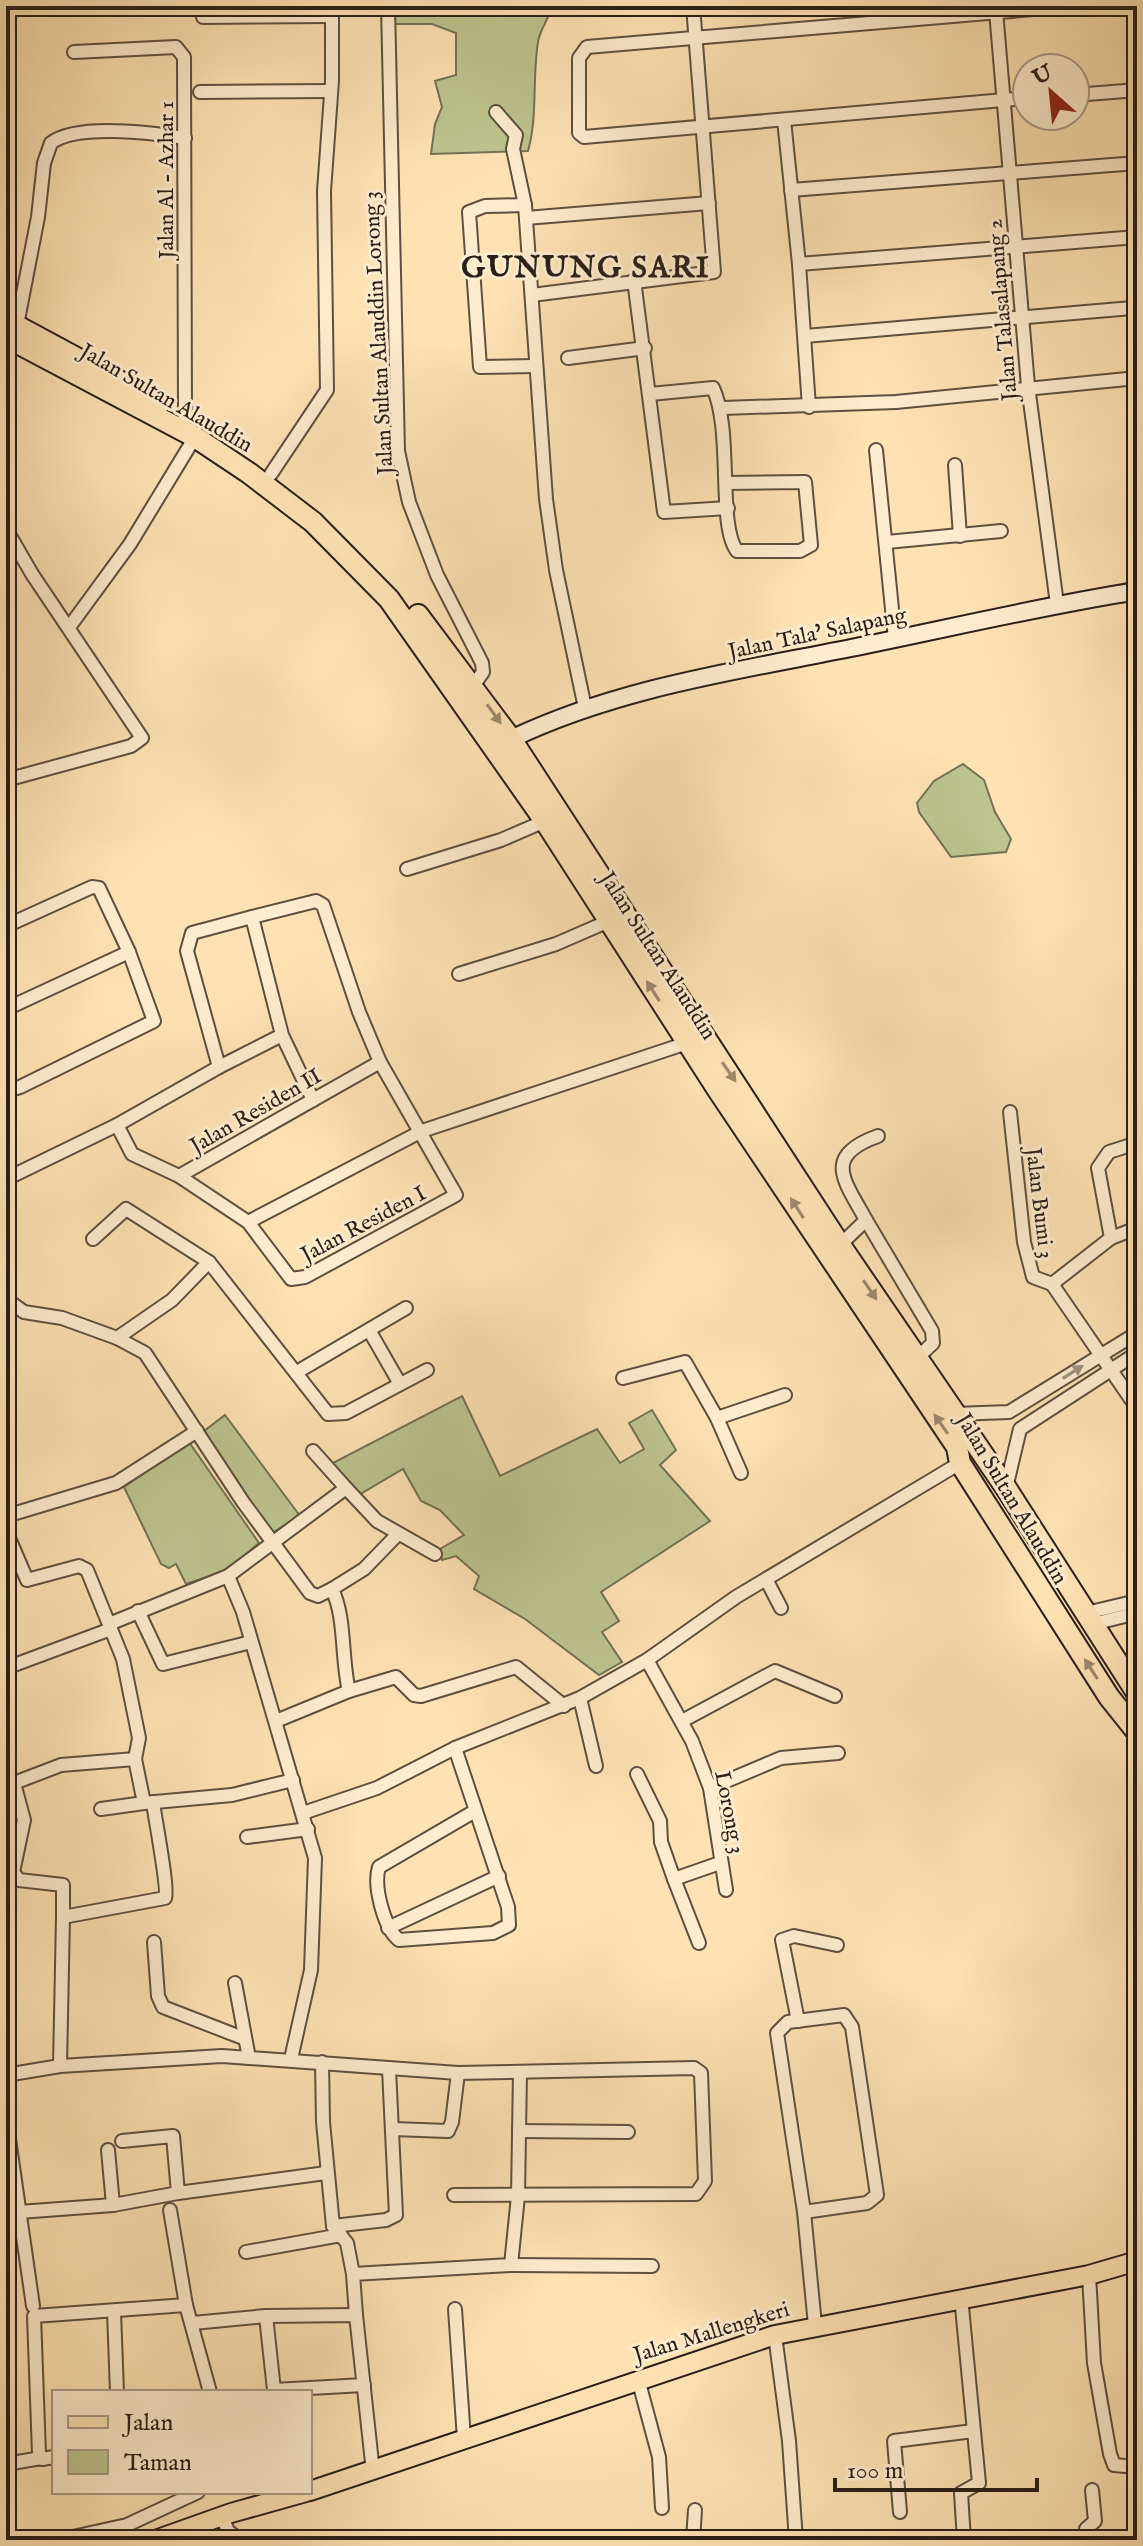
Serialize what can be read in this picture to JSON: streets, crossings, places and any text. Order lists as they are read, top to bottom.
{
  "streets": {
    "highway": ["Jalan Sultan Alauddin"],
    "main road": ["Jalan Tala' Salapang", "Jalan Mallengkeri"],
    "street": [
      "Jalan Al - Azhar 1",
      "Jalan Talasalapang 2",
      "Jalan Sultan Alauddin Lorong 3",
      "Jalan Residen II",
      "Jalan Bumi 3",
      "Jalan Residen I",
      "Lorong 3"
    ]
  },
  "crossings": [
    ["Jalan Al - Azhar 1", "Jalan Sultan Alauddin"],
    ["Jalan Talasalapang 2", "Jalan Tala' Salapang"],
    ["Jalan Sultan Alauddin Lorong 3", "Jalan Sultan Alauddin"],
    ["Jalan Sultan Alauddin", "Jalan Tala' Salapang"],
    ["Jalan Residen II", "Jalan Residen I"]
  ],
  "districts": ["GUNUNG SARI"],
  "legend": ["Jalan", "Taman"],
  "scale_bar": "100 m",
  "north": "top left"
}
